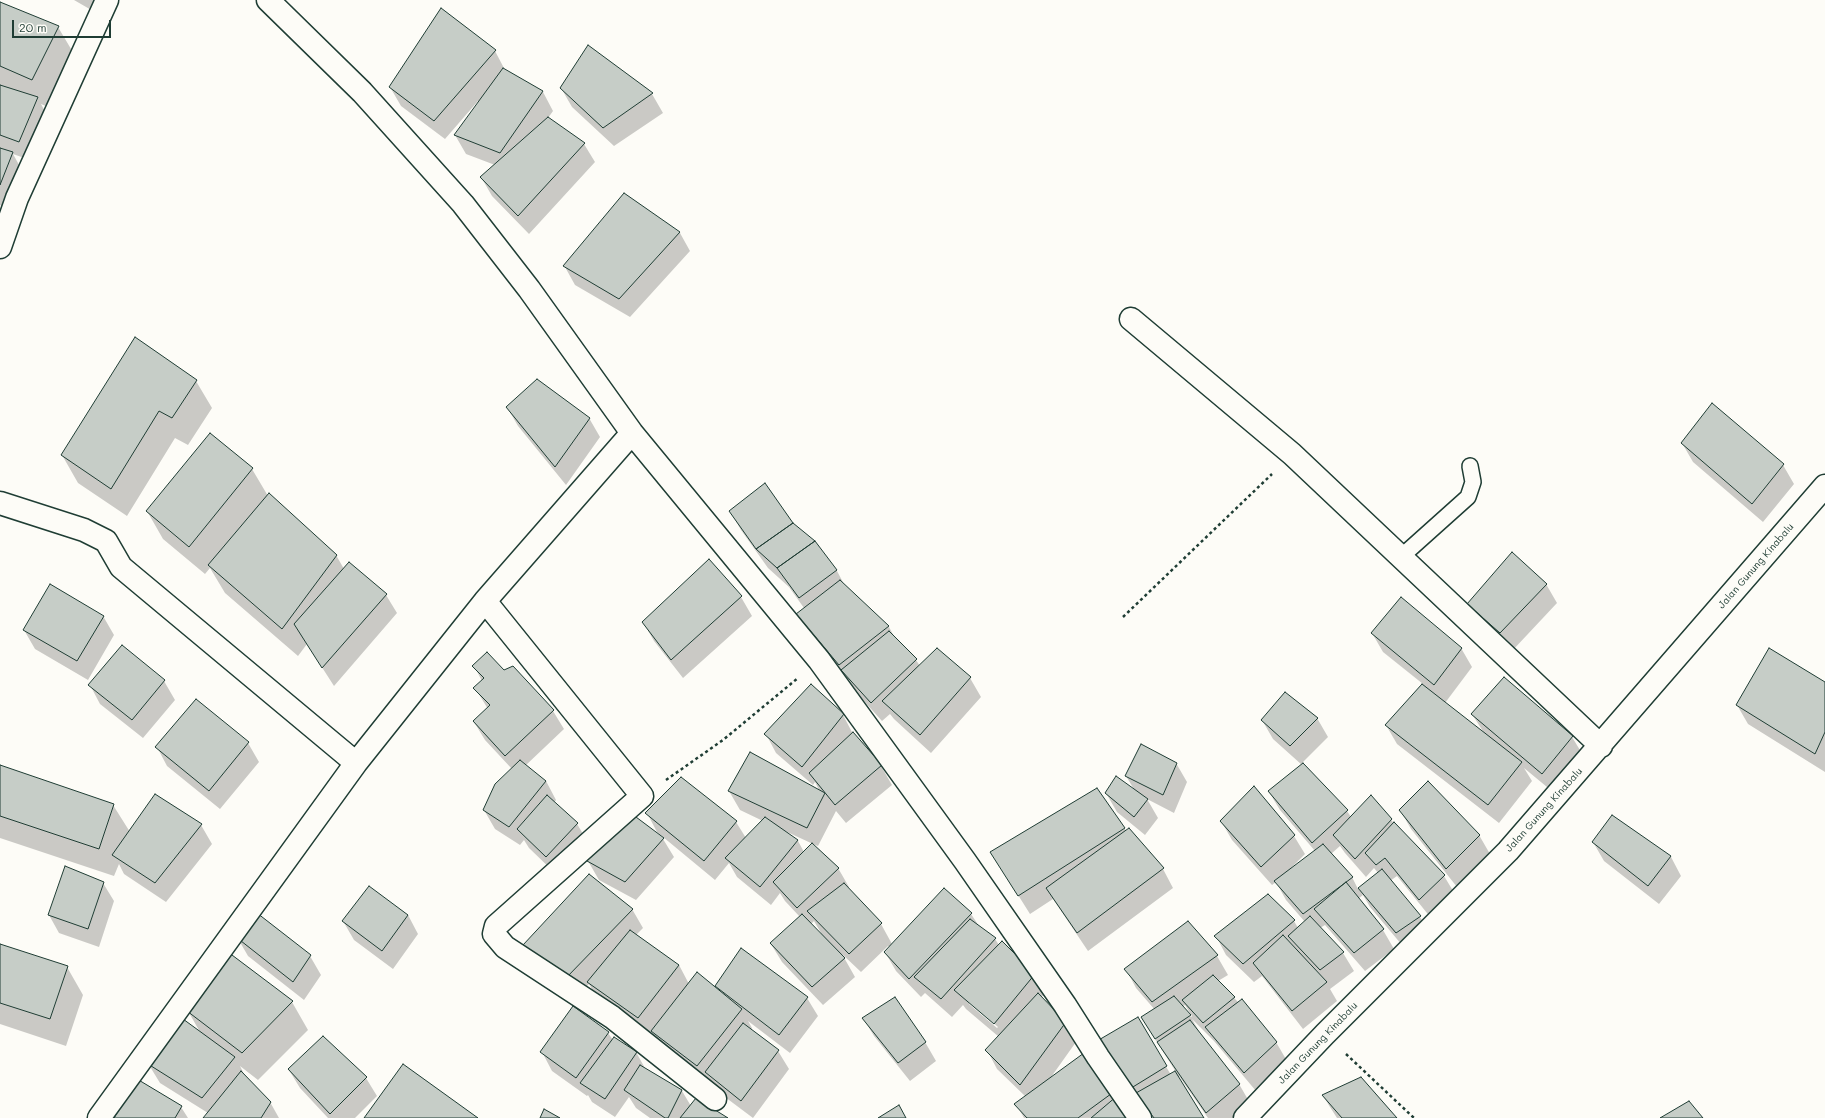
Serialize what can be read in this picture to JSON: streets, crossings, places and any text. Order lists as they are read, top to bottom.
{
  "streets": {
    "street": ["Jalan Gunung Kinabalu"]
  },
  "scale_bar": "20 m"
}
